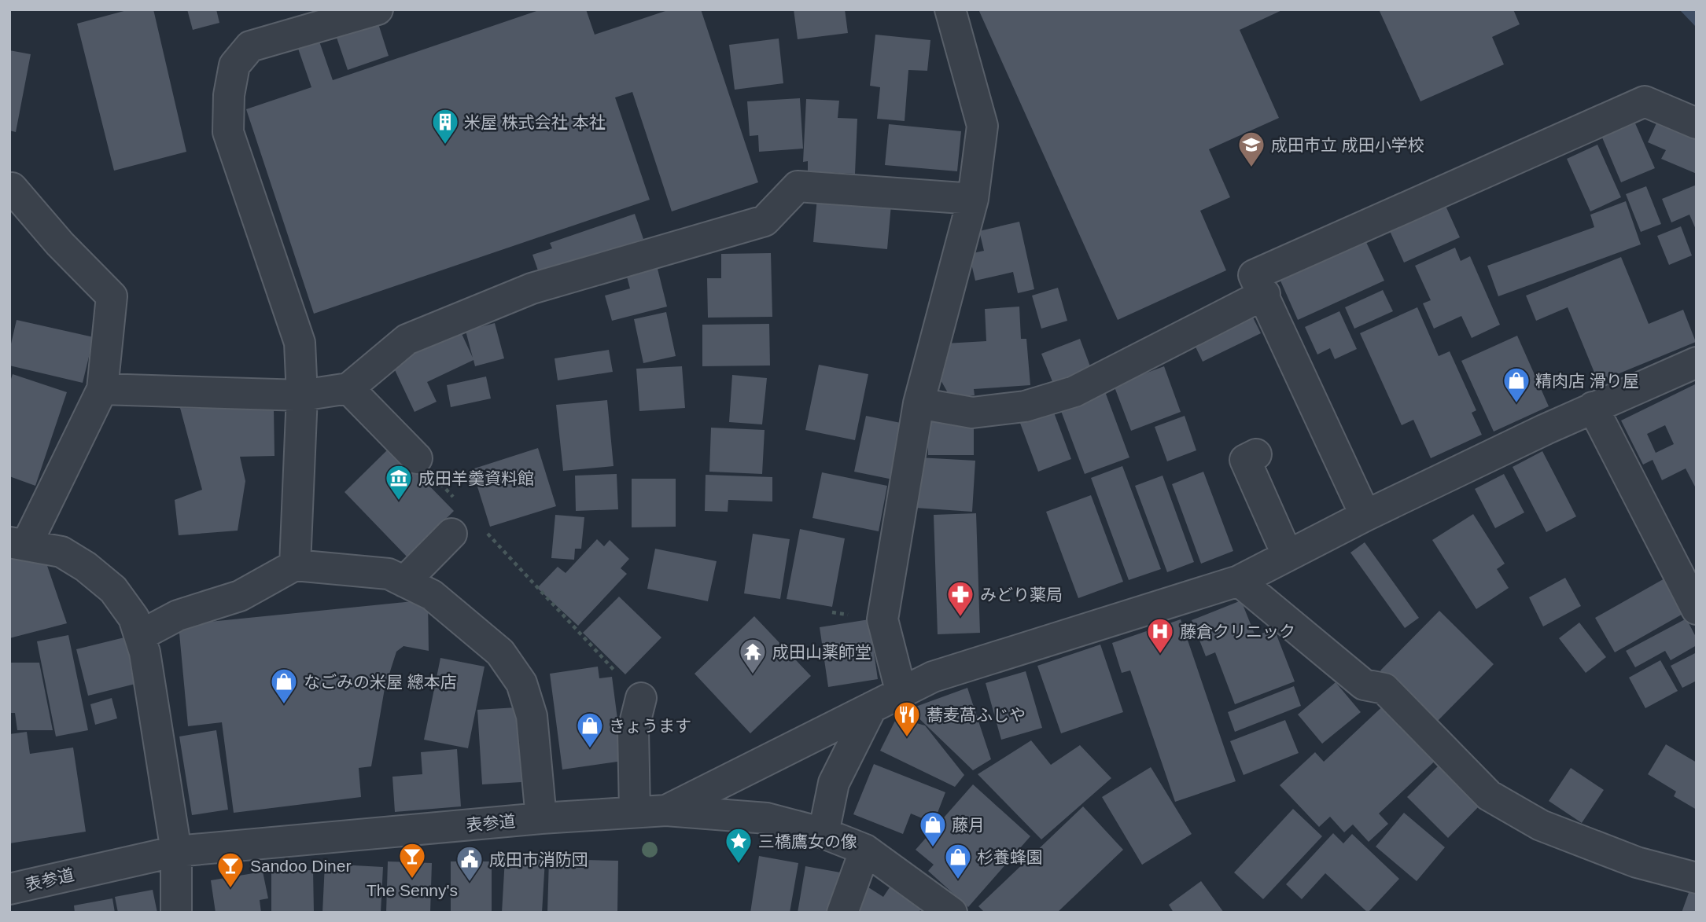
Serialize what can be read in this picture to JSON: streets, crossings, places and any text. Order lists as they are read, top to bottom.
{
  "streets": {
    "street": ["表参道"]
  },
  "places": {
    "building": ["米屋 株式会社 本社"],
    "school or university": ["成田市立 成田小学校"],
    "shop": [
      "精肉店 滑り屋",
      "なごみの米屋 總本店",
      "きょうます",
      "藤月",
      "杉養蜂園"
    ],
    "museum": ["成田羊羹資料館"],
    "pharmacy": ["みどり薬局"],
    "hospital": ["藤倉クリニック"],
    "temple": ["成田山薬師堂"],
    "restaurant": ["蕎麦萵ふじや"],
    "place": ["三橋鷹女の像"],
    "bar": ["The Senny's", "Sandoo Diner"],
    "public building": ["成田市消防団"]
  }
}
